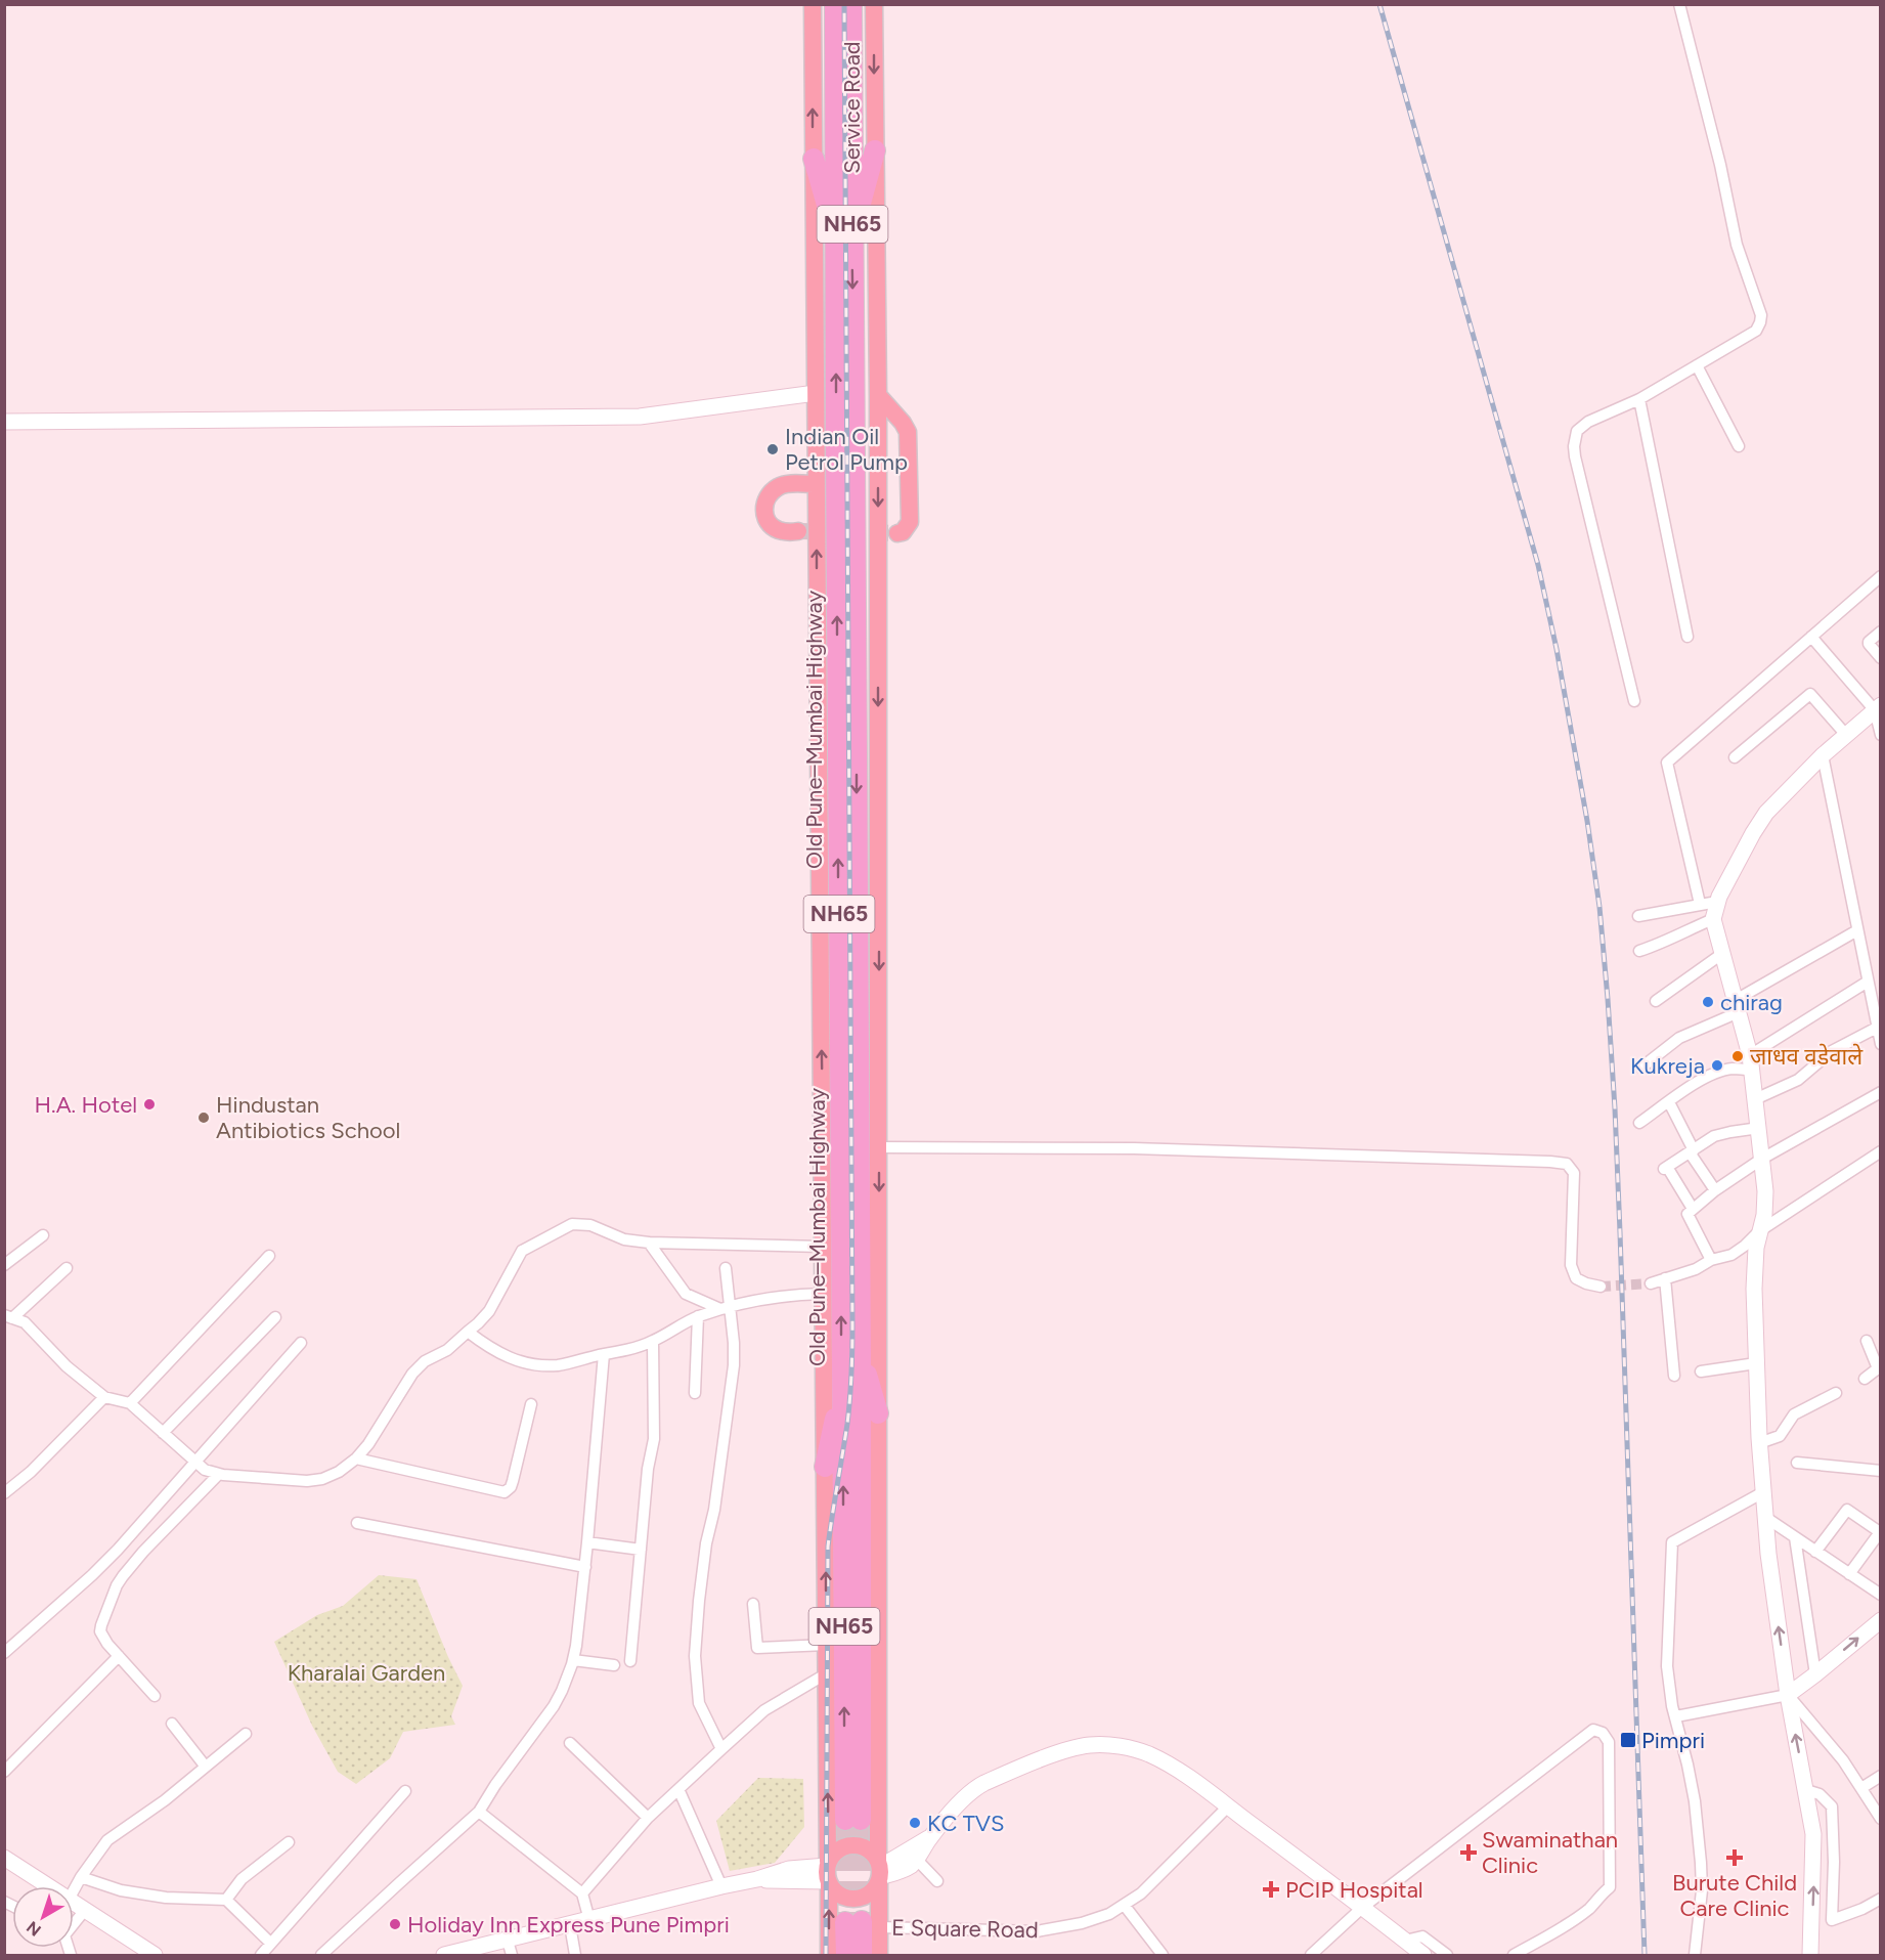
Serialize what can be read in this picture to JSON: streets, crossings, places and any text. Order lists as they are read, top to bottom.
{
  "streets": {
    "highway": ["NH65", "Old Pune–Mumbai Highway"],
    "main road": ["Service Road"],
    "street": ["E Square Road"]
  },
  "crossings": [
    ["NH65", "Old Pune–Mumbai Highway"]
  ],
  "parks": ["Kharalai Garden"],
  "places": {
    "other": [
      "Indian Oil Petrol Pump",
      "chirag",
      "जाधव वडेवाले",
      "Kukreja",
      "H.A. Hotel",
      "Hindustan Antibiotics School",
      "KC TVS",
      "Holiday Inn Express Pune Pimpri"
    ],
    "transit": ["Pimpri"],
    "health": ["Swaminathan Clinic", "Burute Child Care Clinic", "PCIP Hospital"]
  },
  "north": "bottom left"
}
